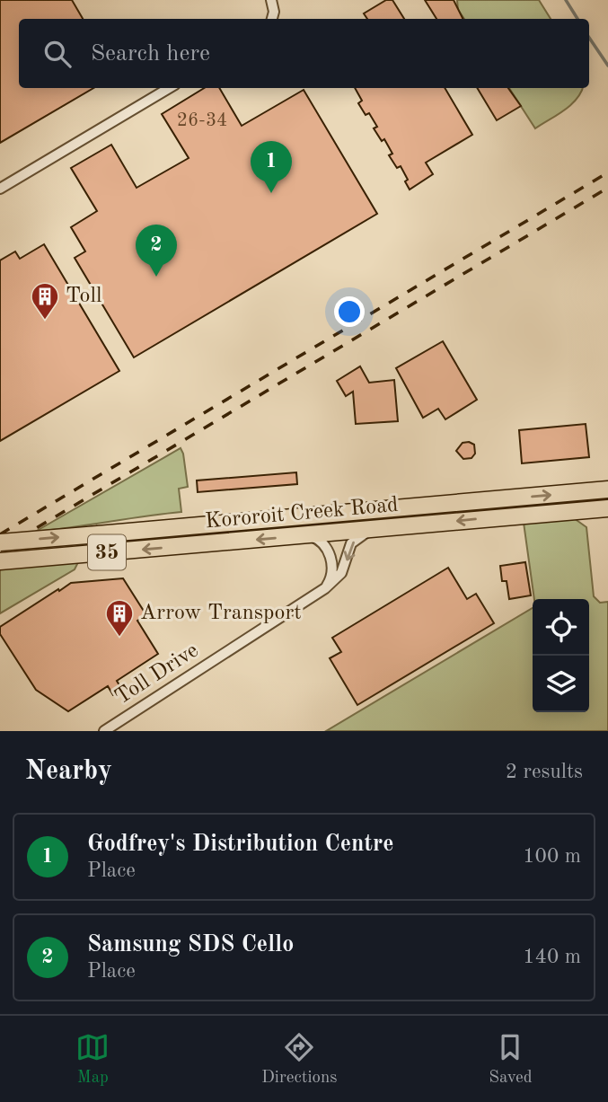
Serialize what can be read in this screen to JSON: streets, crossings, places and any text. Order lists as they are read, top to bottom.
{
  "streets": {
    "main road": ["Kororoit Creek Road", "35"],
    "street": ["Toll Drive"]
  },
  "crossings": [
    ["Kororoit Creek Road", "Toll Drive"]
  ],
  "places": {
    "building": ["Toll", "Arrow Transport"]
  },
  "house_numbers": ["26-34"],
  "page": {
    "search": "Search here",
    "pins": ["1", "2"],
    "heading": ["Nearby", "2 results"],
    "list": [
      {
        "mark": "1",
        "name": "Godfrey's Distribution Centre",
        "note": "Place",
        "value": "100 m"
      },
      {
        "mark": "2",
        "name": "Samsung SDS Cello",
        "note": "Place",
        "value": "140 m"
      }
    ],
    "nav": ["Map", "Directions", "Saved"]
  }
}
